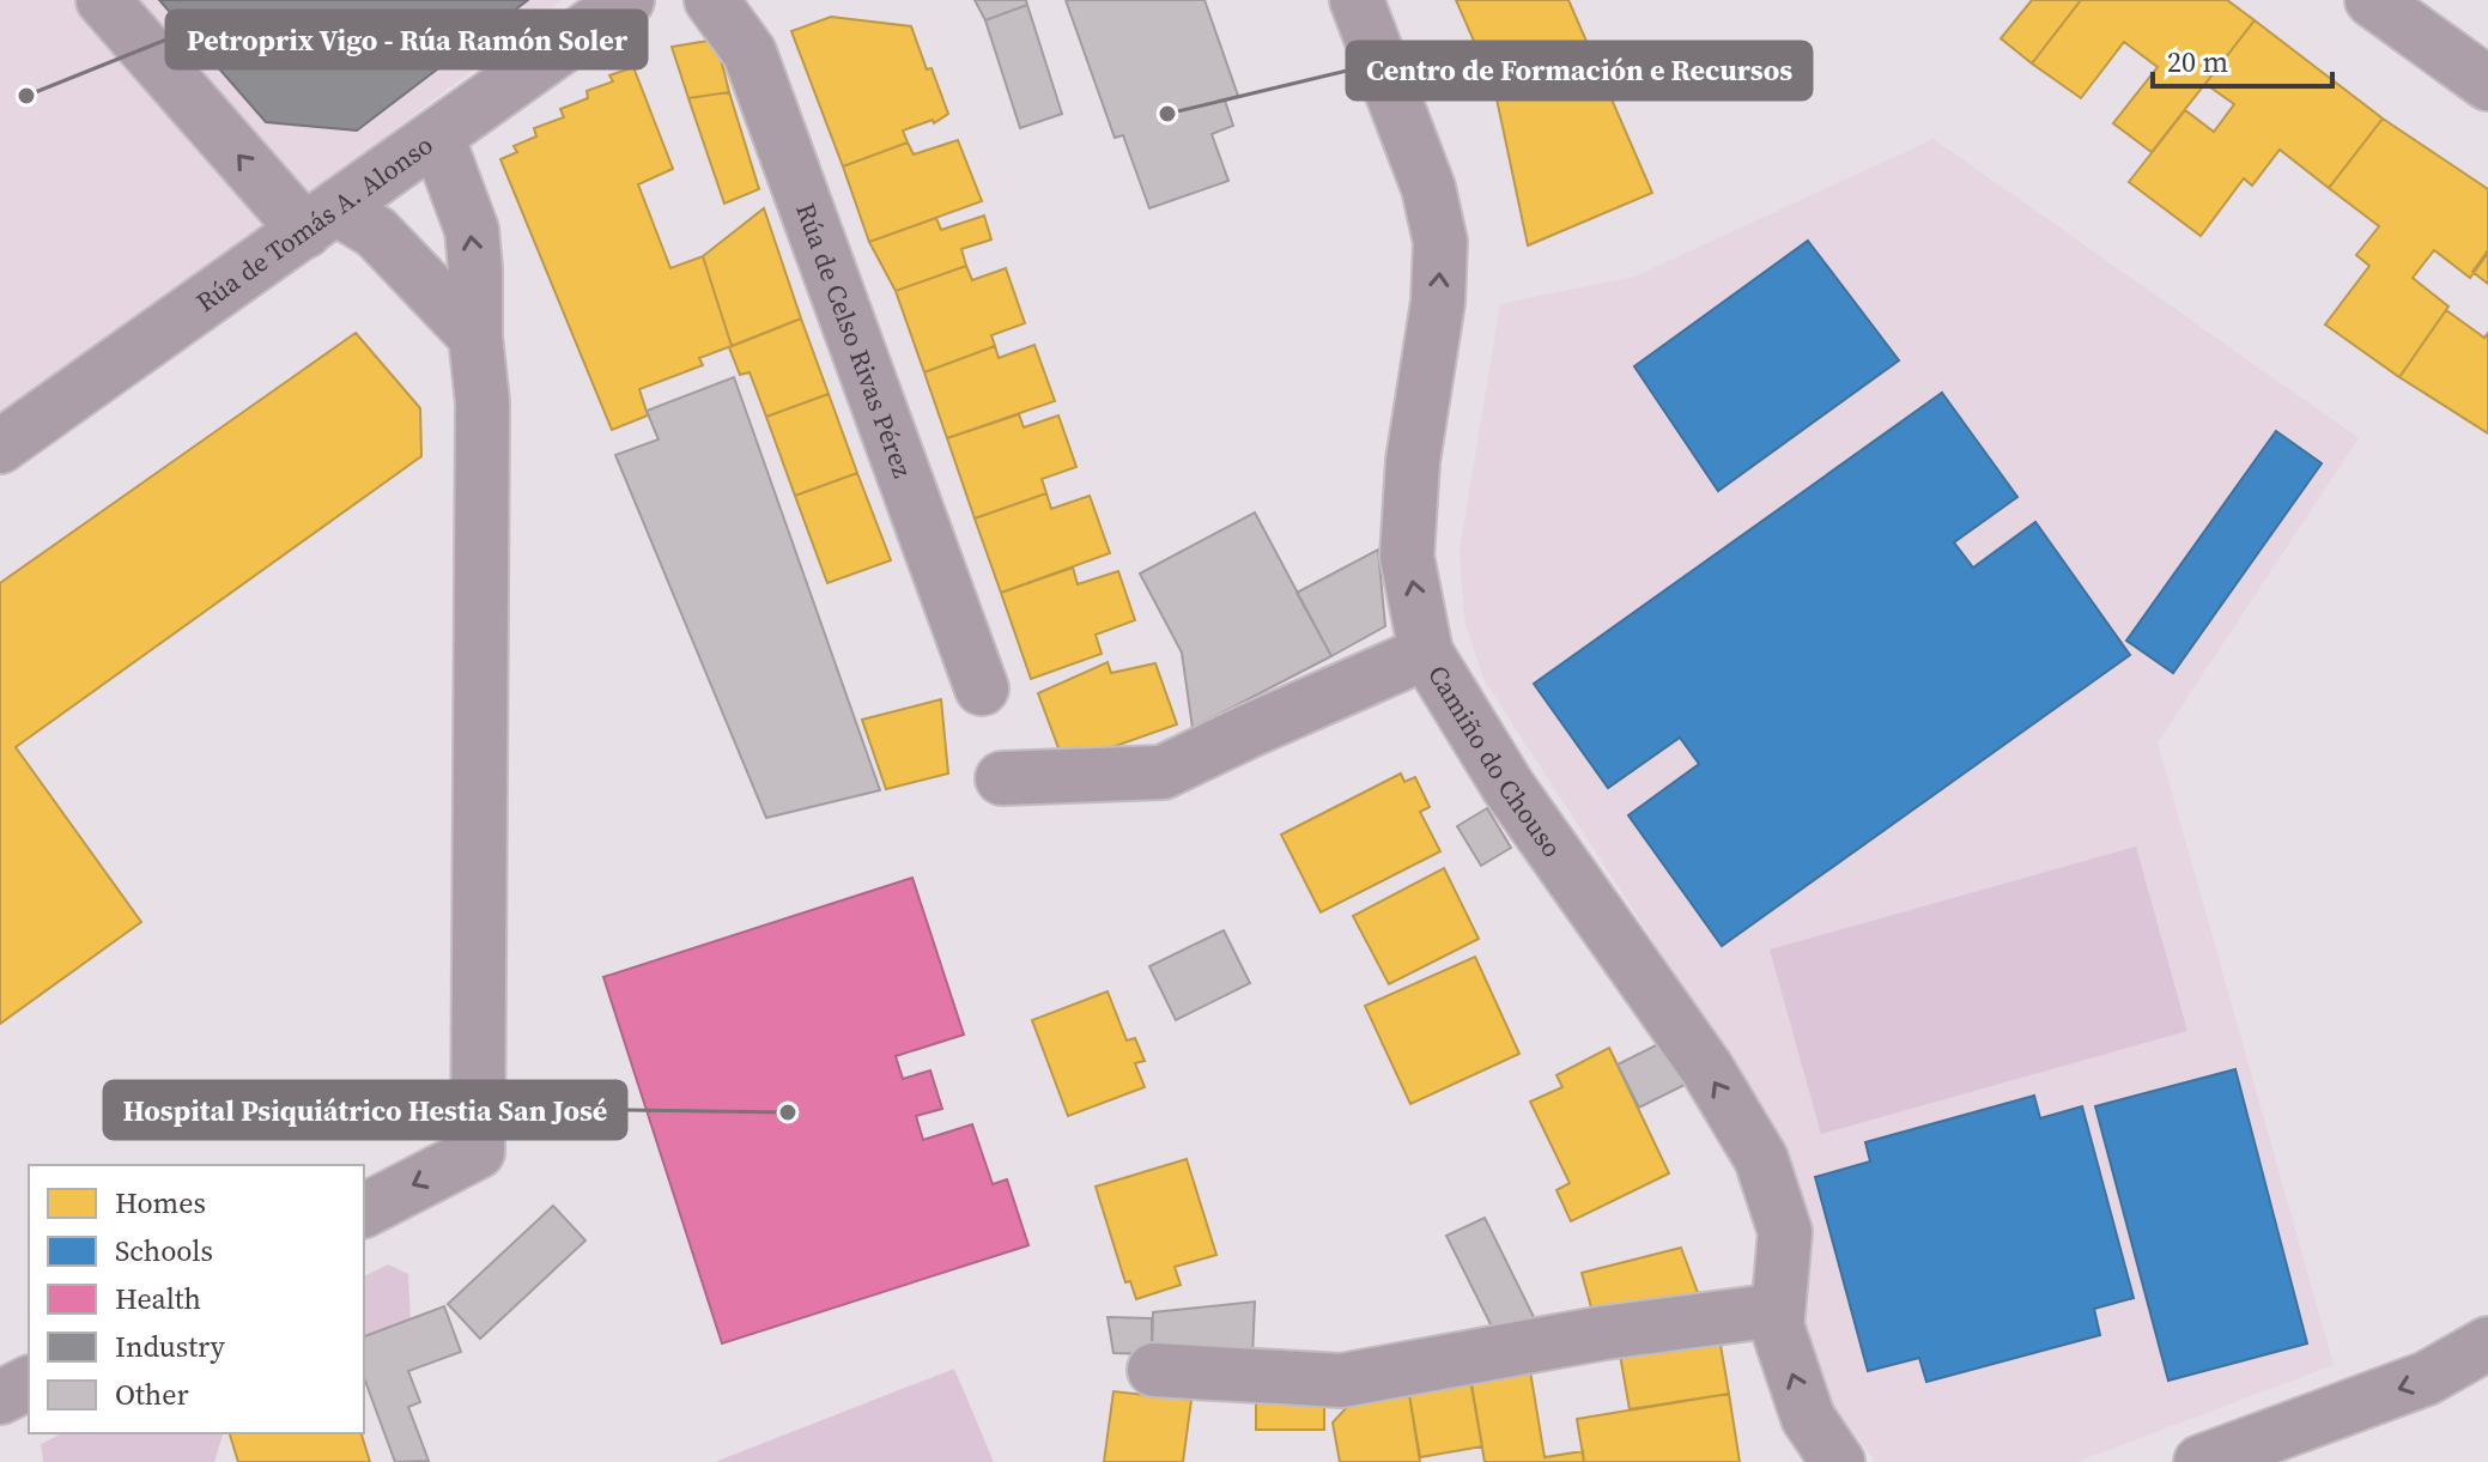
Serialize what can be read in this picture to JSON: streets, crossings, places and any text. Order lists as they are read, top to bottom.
{
  "streets": {
    "street": ["Rúa de Tomás A. Alonso", "Rúa de Celso Rivas Pérez", "Camiño do Chouso"]
  },
  "one_way": ["Camiño do Chouso"],
  "places": ["Petroprix Vigo - Rúa Ramón Soler", "Centro de Formación e Recursos", "Hospital Psiquiátrico Hestia San José"],
  "legend": [
    "Homes",
    "Schools",
    "Health",
    "Industry",
    "Other"
  ],
  "scale_bar": "20 m"
}
